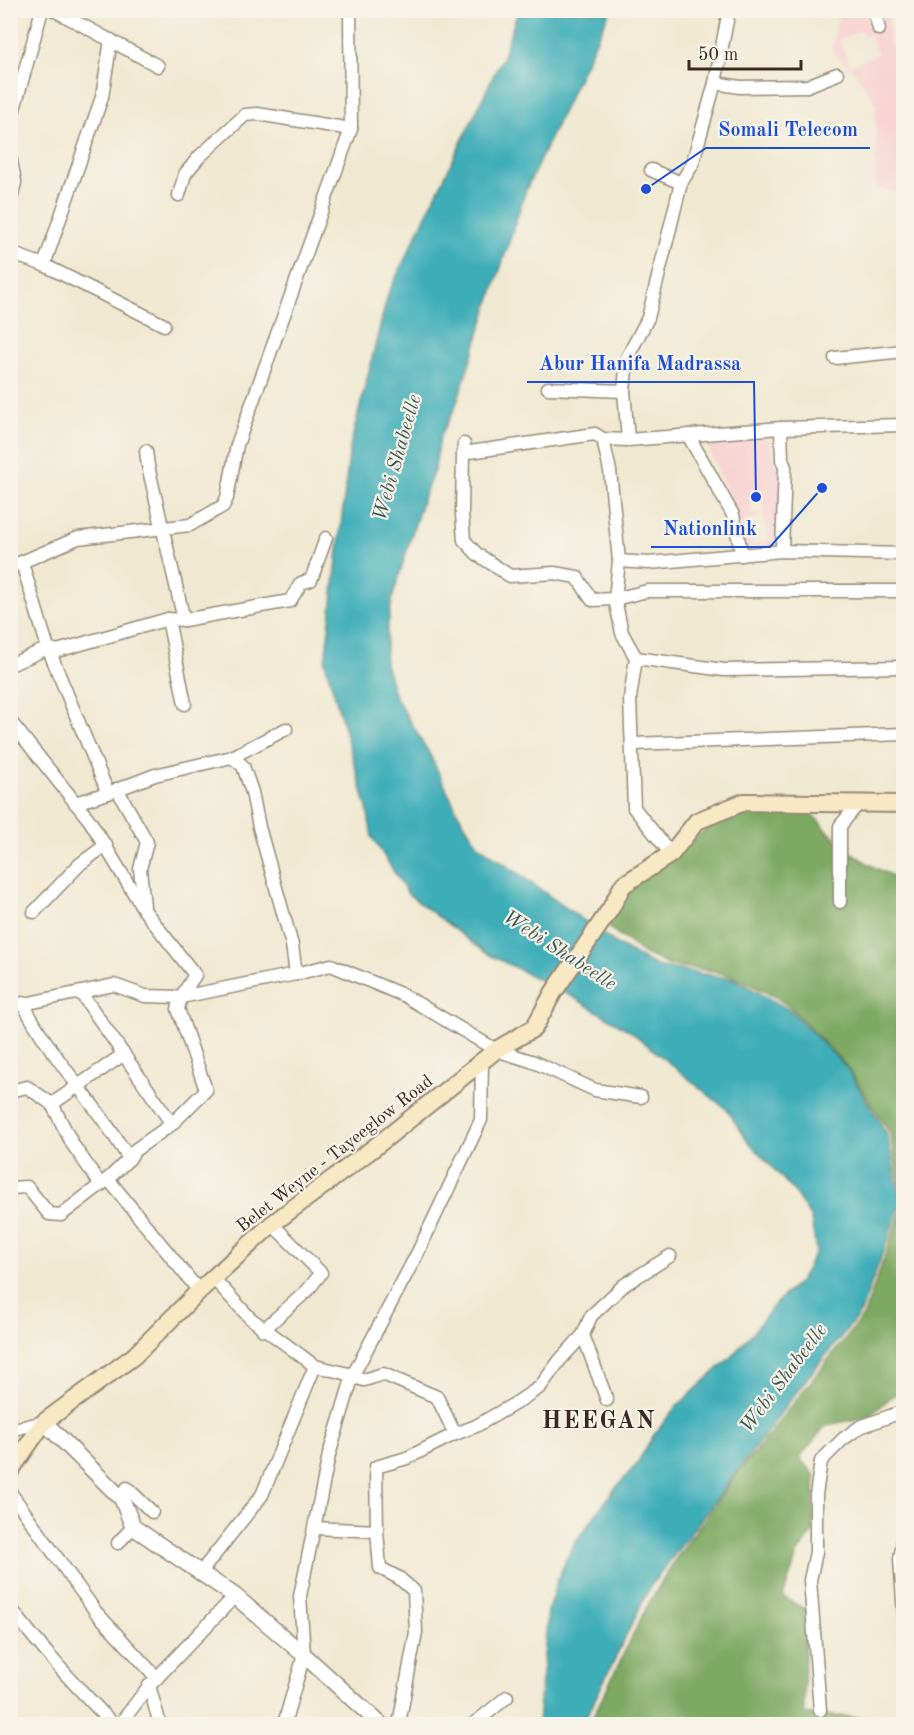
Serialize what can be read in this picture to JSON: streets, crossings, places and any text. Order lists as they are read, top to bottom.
{
  "streets": {
    "main road": ["Belet Weyne - Tayeeglow Road"]
  },
  "districts": ["HEEGAN"],
  "water": ["Webi Shabeelle"],
  "places": ["Somali Telecom", "Nationlink", "Abur Hanifa Madrassa"],
  "scale_bar": "50 m"
}
